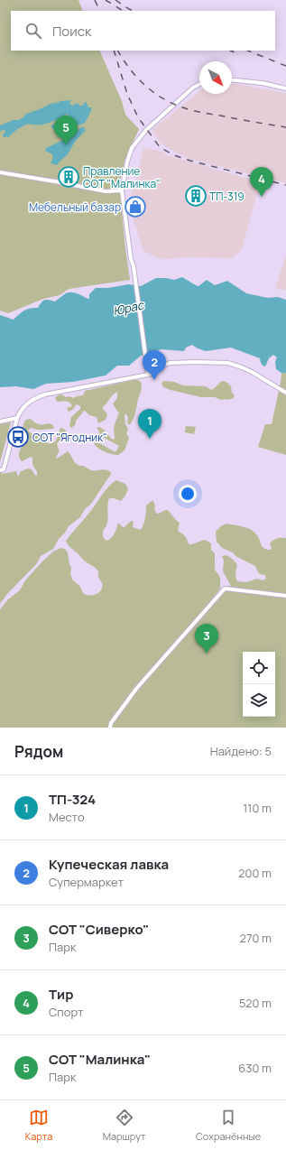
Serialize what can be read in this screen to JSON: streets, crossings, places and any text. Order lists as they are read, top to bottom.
{
  "water": ["Юрас"],
  "places": {
    "building": ["Правление СОТ \"Малинка\"", "ТП-319"],
    "shop": ["Мебельный базар"],
    "bus stop": ["СОТ \"Ягодник\""]
  },
  "north": "bottom right",
  "page": {
    "search": "Поиск",
    "pins": [
      "5",
      "4",
      "2",
      "1",
      "3"
    ],
    "heading": ["Рядом", "Найдено: 5"],
    "list": [
      {
        "mark": "1",
        "name": "ТП-324",
        "note": "Место",
        "value": "110 m"
      },
      {
        "mark": "2",
        "name": "Купеческая лавка",
        "note": "Супермаркет",
        "value": "200 m"
      },
      {
        "mark": "3",
        "name": "СОТ \"Сиверко\"",
        "note": "Парк",
        "value": "270 m"
      },
      {
        "mark": "4",
        "name": "Тир",
        "note": "Спорт",
        "value": "520 m"
      },
      {
        "mark": "5",
        "name": "СОТ \"Малинка\"",
        "note": "Парк",
        "value": "630 m"
      }
    ],
    "nav": ["Карта", "Маршрут", "Сохранённые"]
  }
}
